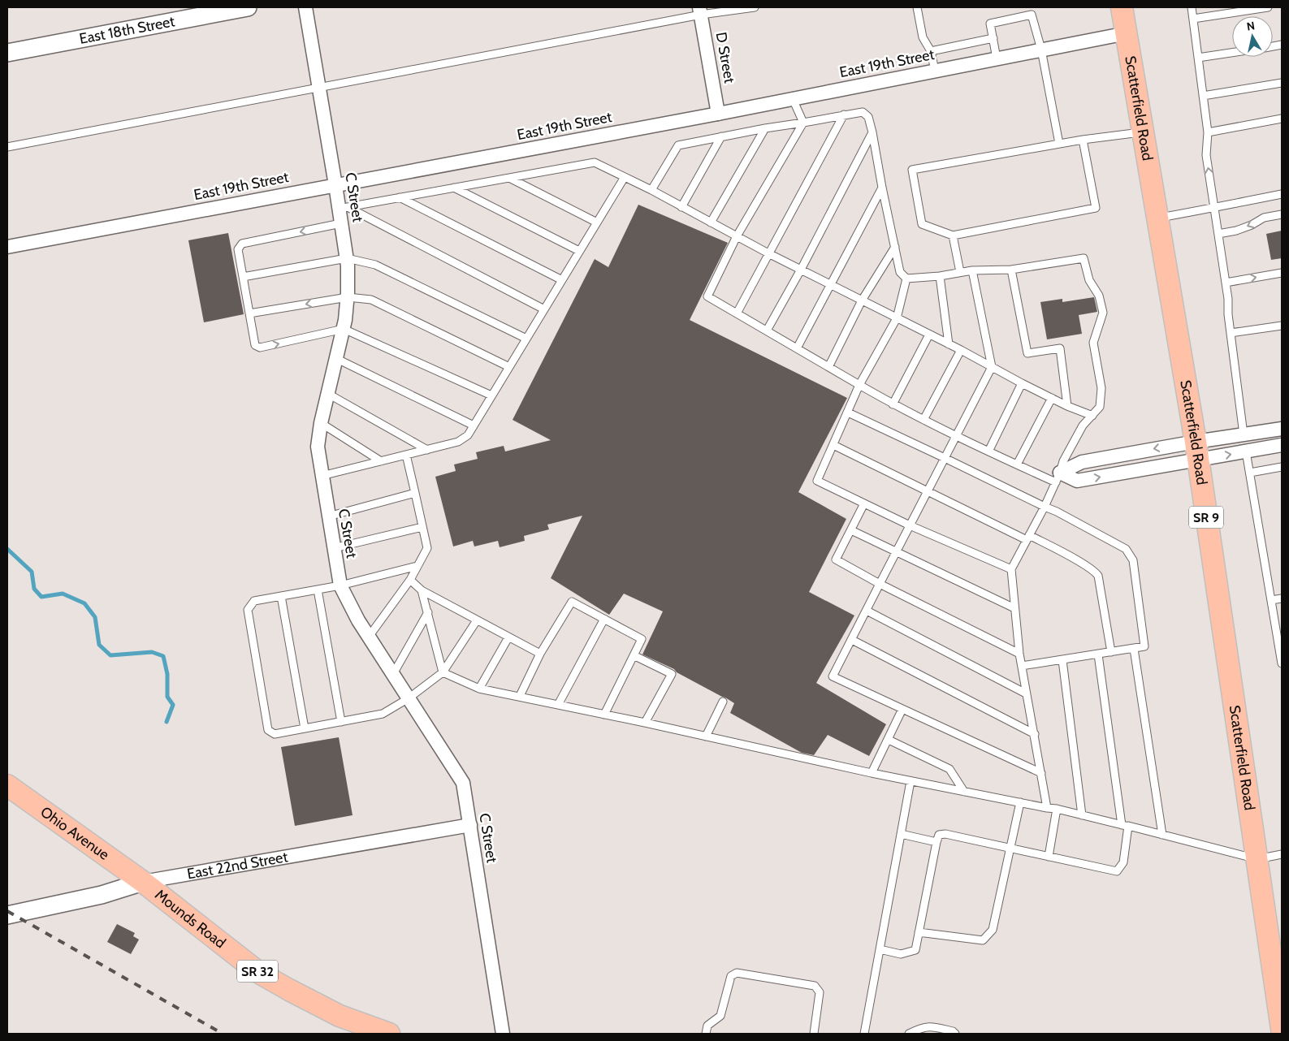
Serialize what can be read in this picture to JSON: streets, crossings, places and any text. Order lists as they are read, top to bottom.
{
  "streets": {
    "main road": [
      "Scatterfield Road",
      "SR 9",
      "Ohio Avenue",
      "Mounds Road",
      "SR 32"
    ],
    "street": [
      "East 18th Street",
      "D Street",
      "East 19th Street",
      "C Street",
      "East 22nd Street"
    ]
  },
  "crossings": [
    ["D Street", "East 19th Street"],
    ["East 19th Street", "Scatterfield Road"],
    ["East 19th Street", "C Street"],
    ["C Street", "East 22nd Street"],
    ["Ohio Avenue", "East 22nd Street"],
    ["Ohio Avenue", "Mounds Road"],
    ["East 22nd Street", "Mounds Road"]
  ],
  "north": "top"
}
